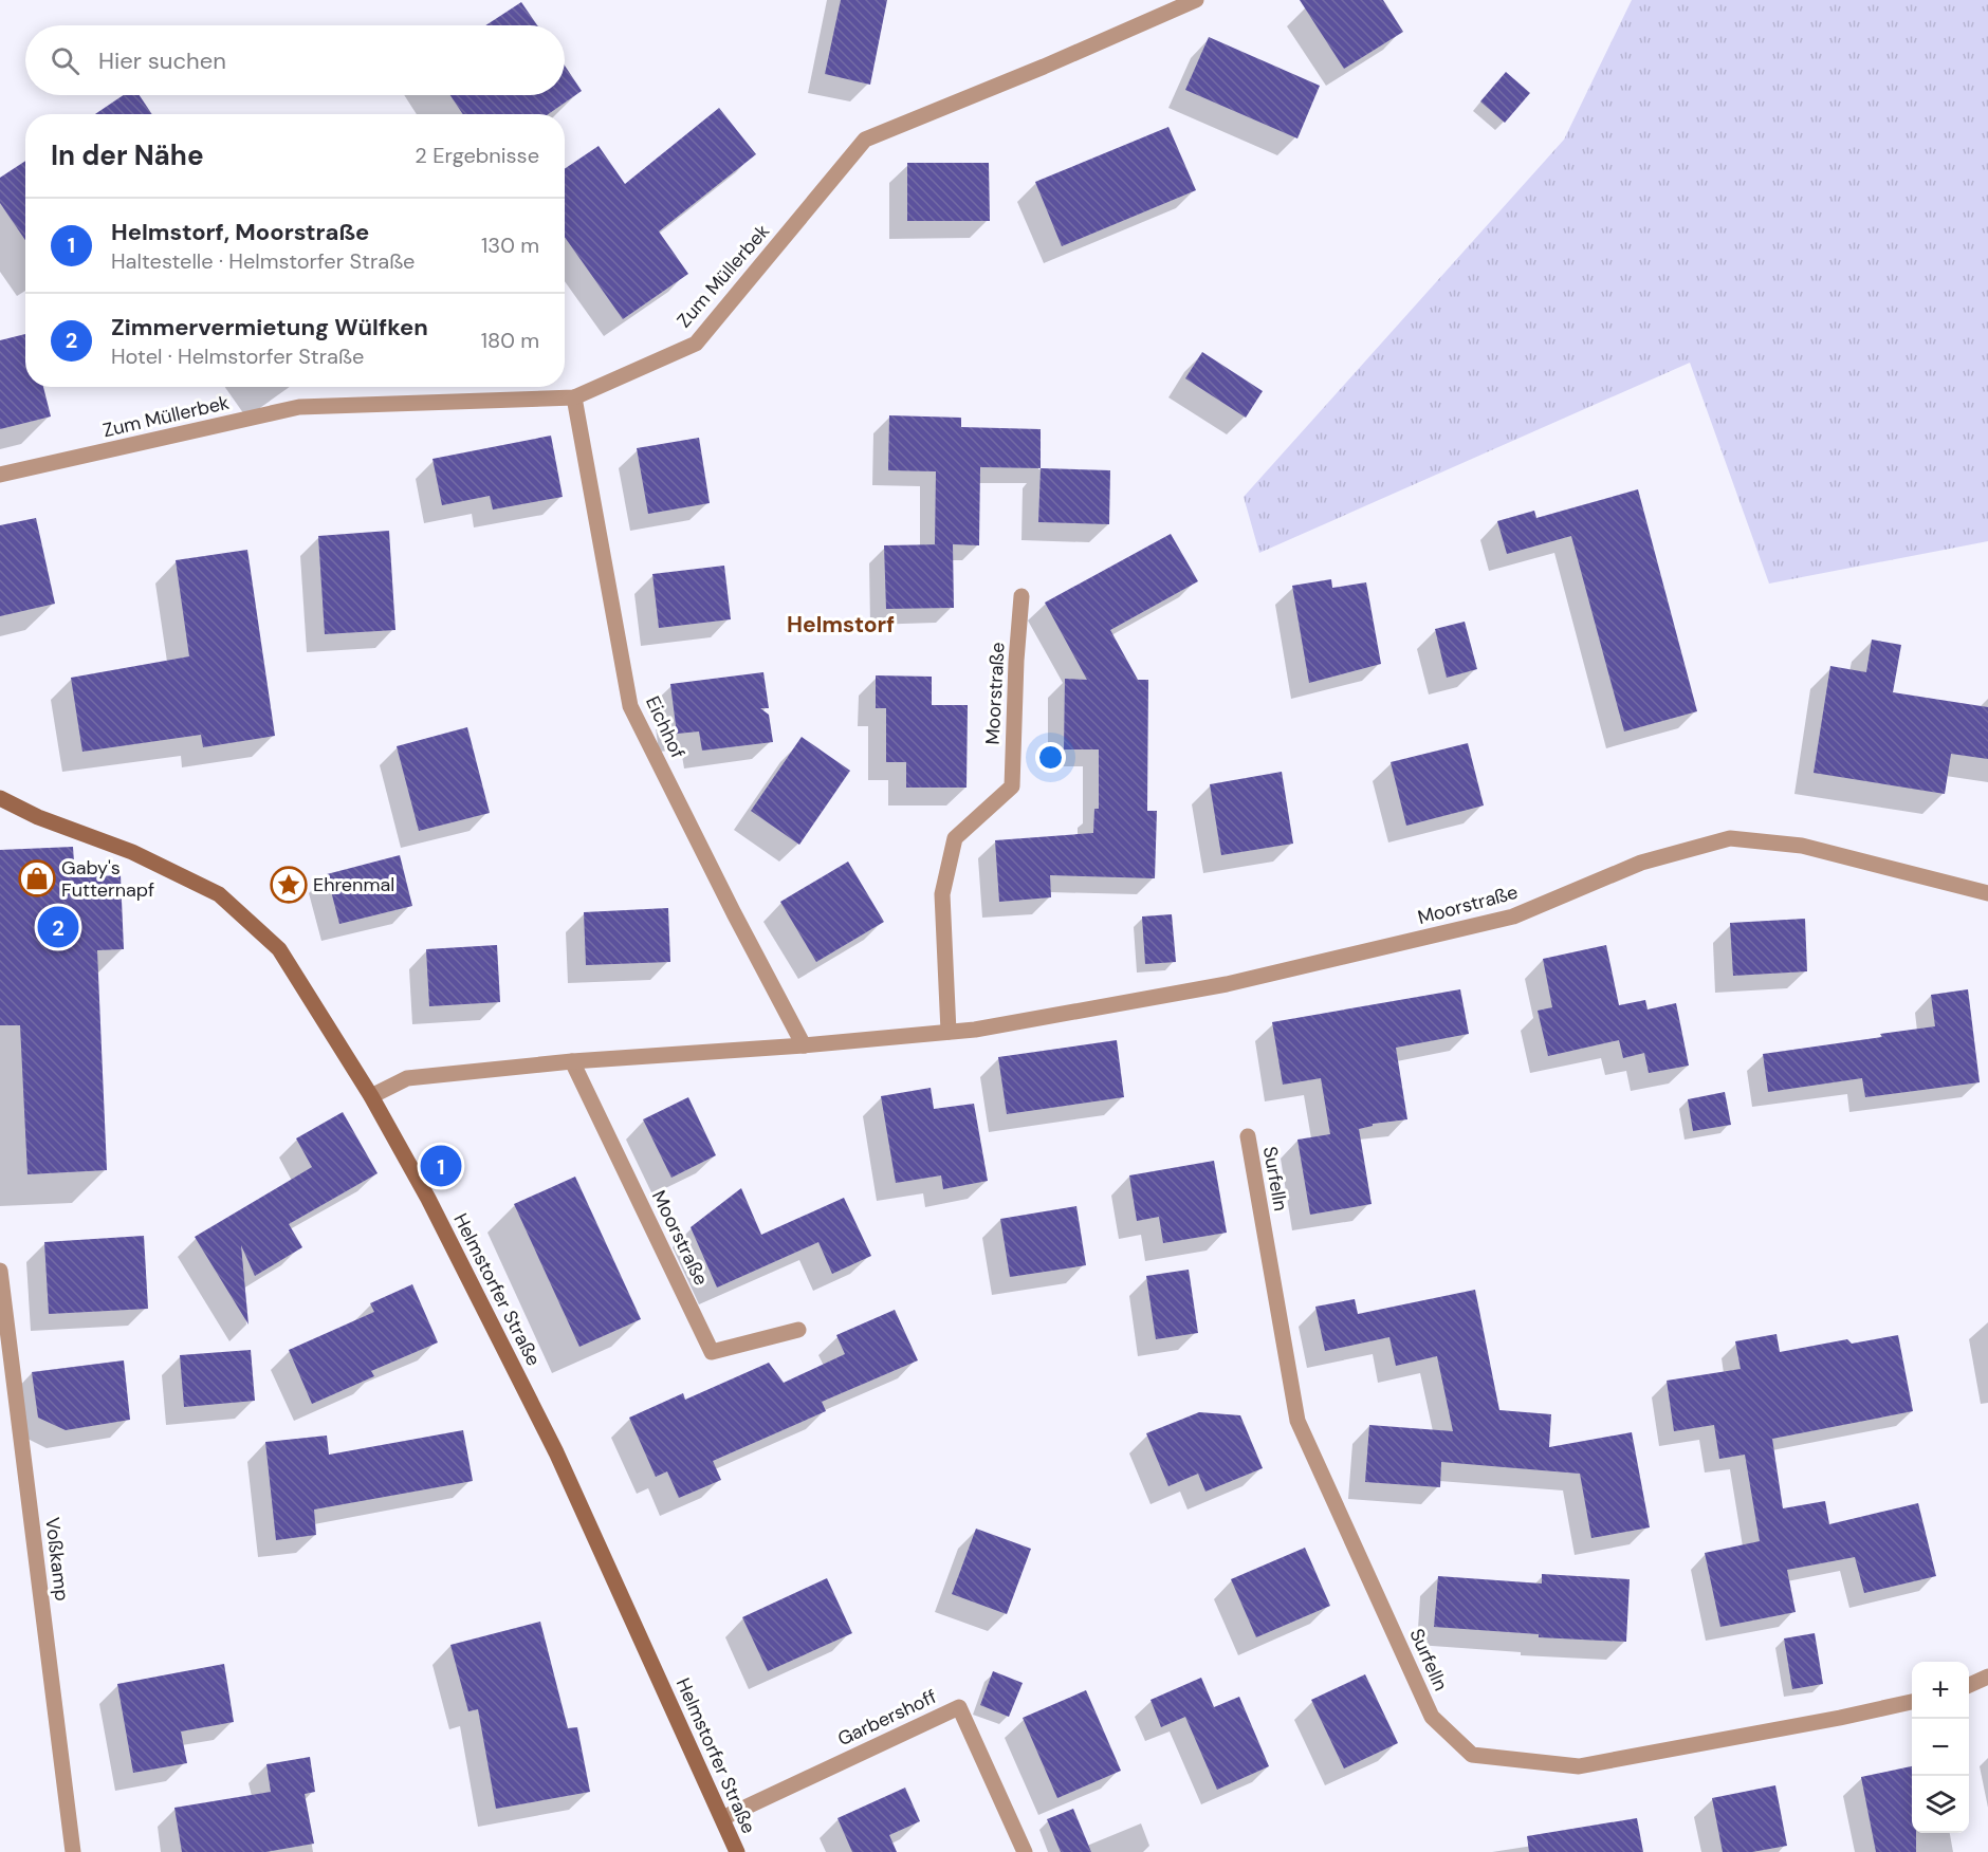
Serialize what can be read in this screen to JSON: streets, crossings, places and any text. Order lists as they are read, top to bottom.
{
  "streets": {
    "main road": ["Helmstorfer Straße"],
    "street": [
      "Zum Müllerbek",
      "Moorstraße",
      "Eichhof",
      "Surfelln",
      "Voßkamp",
      "Garbershoff"
    ]
  },
  "crossings": [
    ["Zum Müllerbek", "Eichhof"],
    ["Moorstraße", "Eichhof"],
    ["Moorstraße", "Helmstorfer Straße"],
    ["Helmstorfer Straße", "Garbershoff"]
  ],
  "districts": ["Helmstorf"],
  "places": {
    "shop": ["Gaby's Futternapf"],
    "place": ["Ehrenmal"]
  },
  "page": {
    "search": "Hier suchen",
    "heading": ["In der Nähe", "2 Ergebnisse"],
    "list": [
      {
        "mark": "1",
        "name": "Helmstorf, Moorstraße",
        "note": "Haltestelle · Helmstorfer Straße",
        "value": "130 m"
      },
      {
        "mark": "2",
        "name": "Zimmervermietung Wülfken",
        "note": "Hotel · Helmstorfer Straße",
        "value": "180 m"
      }
    ],
    "pins": ["2", "1"],
    "map_buttons": ["+", "−"]
  }
}
